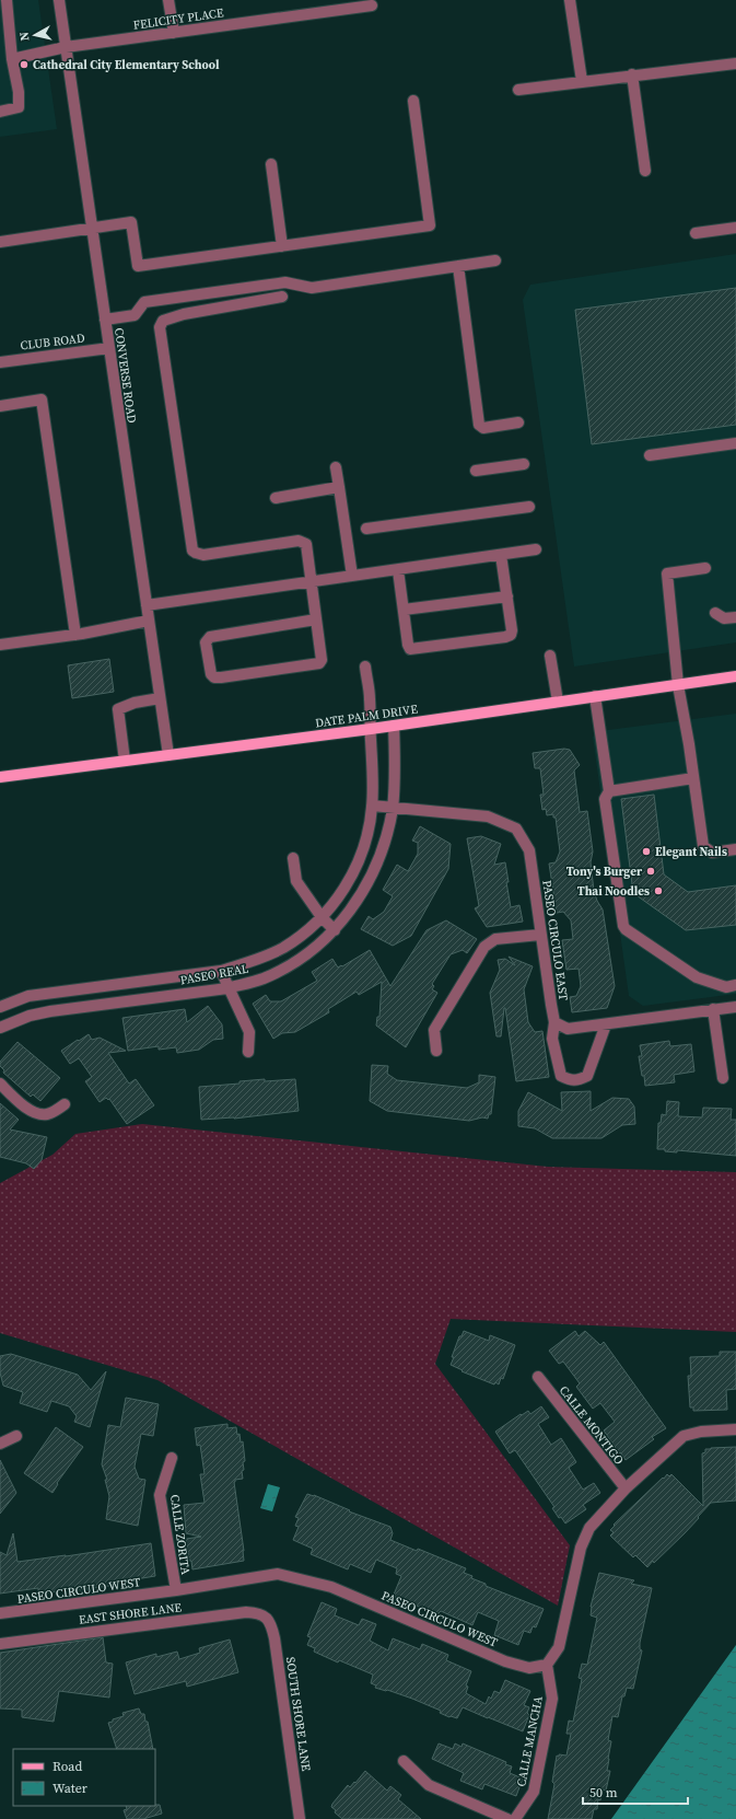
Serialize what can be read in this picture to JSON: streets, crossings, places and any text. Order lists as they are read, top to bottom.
{
  "streets": {
    "main road": ["DATE PALM DRIVE"],
    "street": [
      "FELICITY PLACE",
      "CLUB ROAD",
      "CONVERSE ROAD",
      "PASEO CIRCULO EAST",
      "PASEO REAL",
      "CALLE MONTIGO",
      "CALLE ZORITA",
      "PASEO CIRCULO WEST",
      "EAST SHORE LANE",
      "SOUTH SHORE LANE",
      "CALLE MANCHA"
    ]
  },
  "crossings": [
    ["FELICITY PLACE", "CONVERSE ROAD"],
    ["CLUB ROAD", "CONVERSE ROAD"],
    ["CONVERSE ROAD", "DATE PALM DRIVE"],
    ["DATE PALM DRIVE", "PASEO REAL"],
    ["PASEO CIRCULO EAST", "PASEO REAL"],
    ["CALLE ZORITA", "PASEO CIRCULO WEST"],
    ["PASEO CIRCULO WEST", "CALLE MANCHA"],
    ["EAST SHORE LANE", "SOUTH SHORE LANE"]
  ],
  "places": [
    "Cathedral City Elementary School",
    "Elegant Nails",
    "Tony's Burger",
    "Thai Noodles"
  ],
  "legend": ["Road", "Water"],
  "scale_bar": "50 m",
  "north": "left"
}
